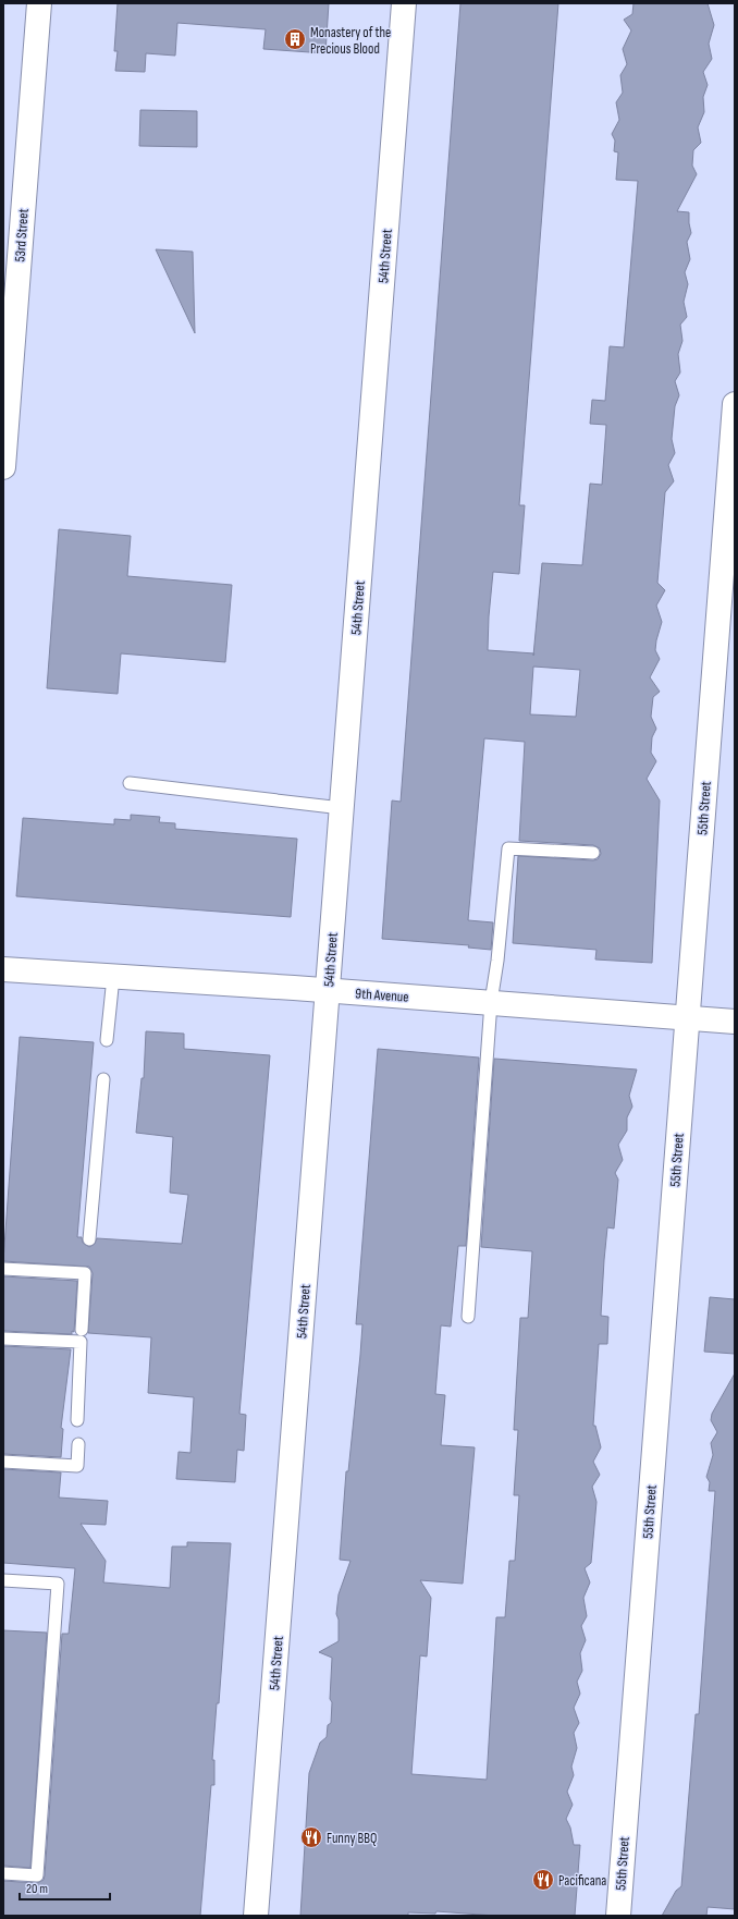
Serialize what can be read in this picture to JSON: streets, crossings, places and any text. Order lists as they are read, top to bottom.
{
  "streets": {
    "street": [
      "53rd Street",
      "54th Street",
      "55th Street",
      "9th Avenue"
    ]
  },
  "crossings": [
    ["54th Street", "9th Avenue"],
    ["55th Street", "9th Avenue"]
  ],
  "places": {
    "building": ["Monastery of the Precious Blood"],
    "restaurant": ["Funny BBQ", "Pacificana"]
  },
  "scale_bar": "20 m"
}
